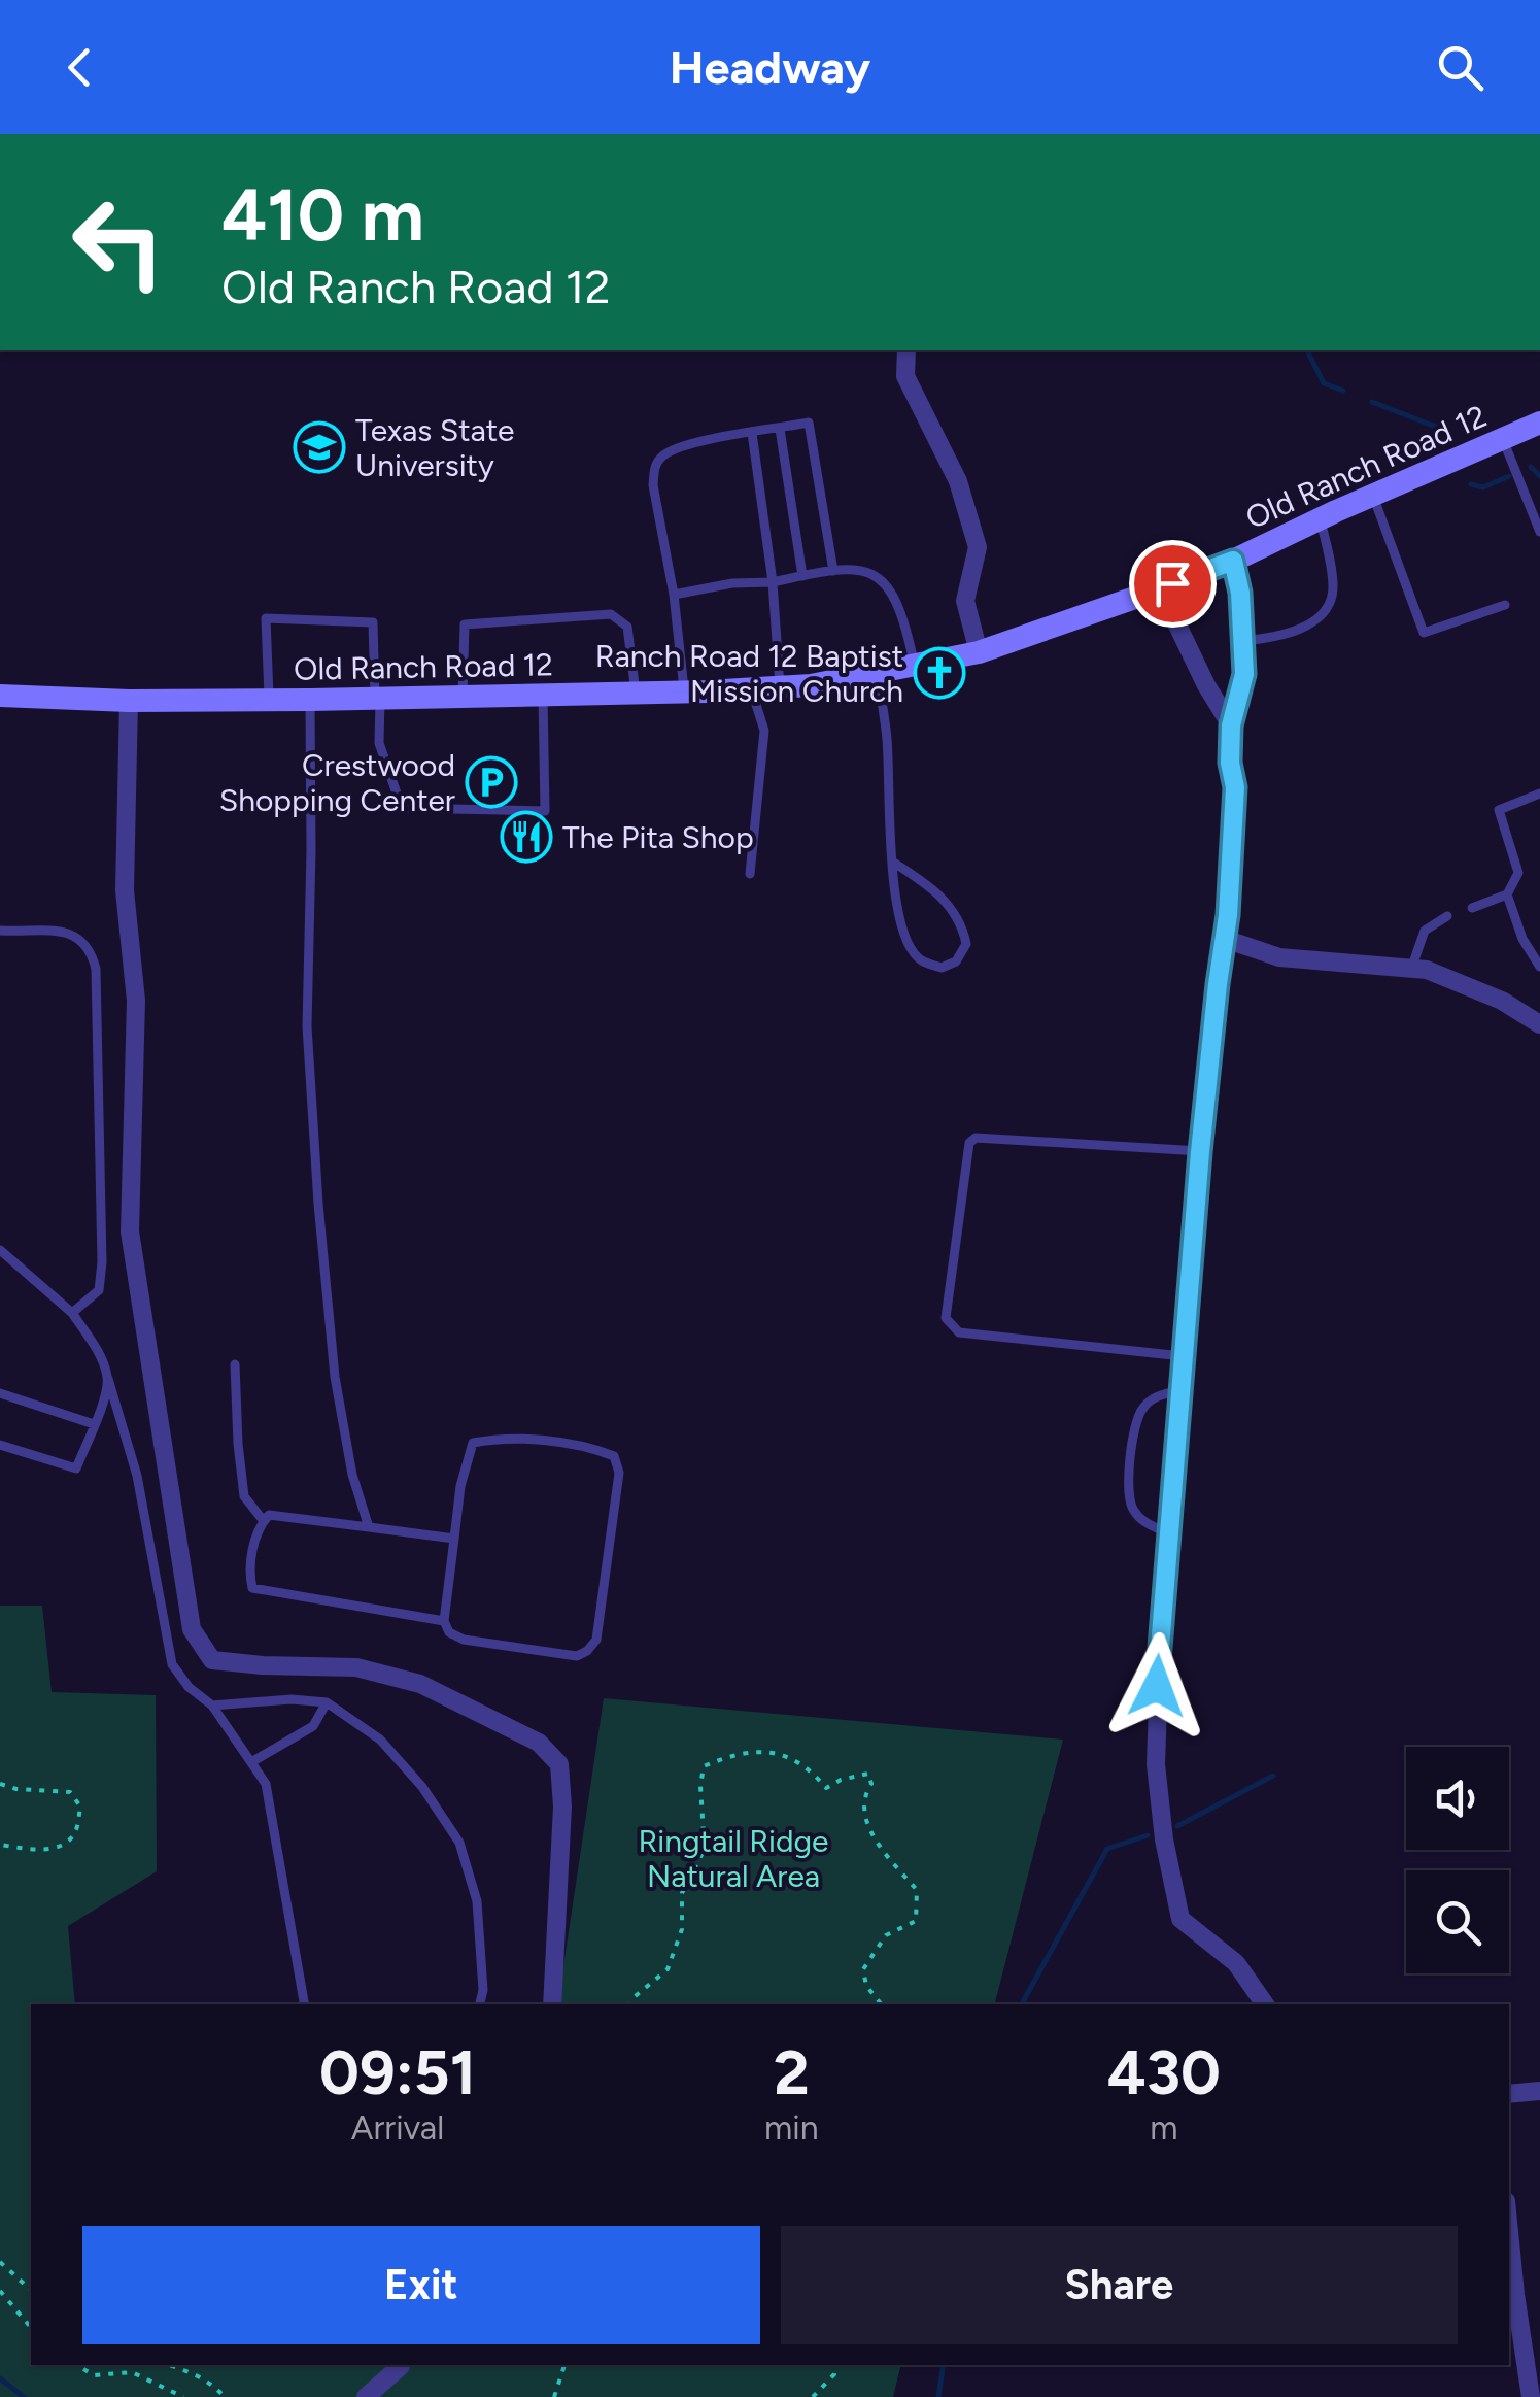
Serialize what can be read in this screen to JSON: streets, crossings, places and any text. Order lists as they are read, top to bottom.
{
  "streets": {
    "main road": ["Old Ranch Road 12"]
  },
  "parks": ["Ringtail Ridge Natural Area"],
  "places": {
    "school or university": ["Texas State University"],
    "church": ["Ranch Road 12 Baptist Mission Church"],
    "parking": ["Crestwood Shopping Center"],
    "restaurant": ["The Pita Shop"]
  },
  "page": {
    "header": "Headway",
    "turn": ["410 m", "Old Ranch Road 12"],
    "eta": [
      "09:51",
      "Arrival",
      "2",
      "min",
      "430",
      "m"
    ],
    "buttons": ["Exit", "Share"]
  }
}
